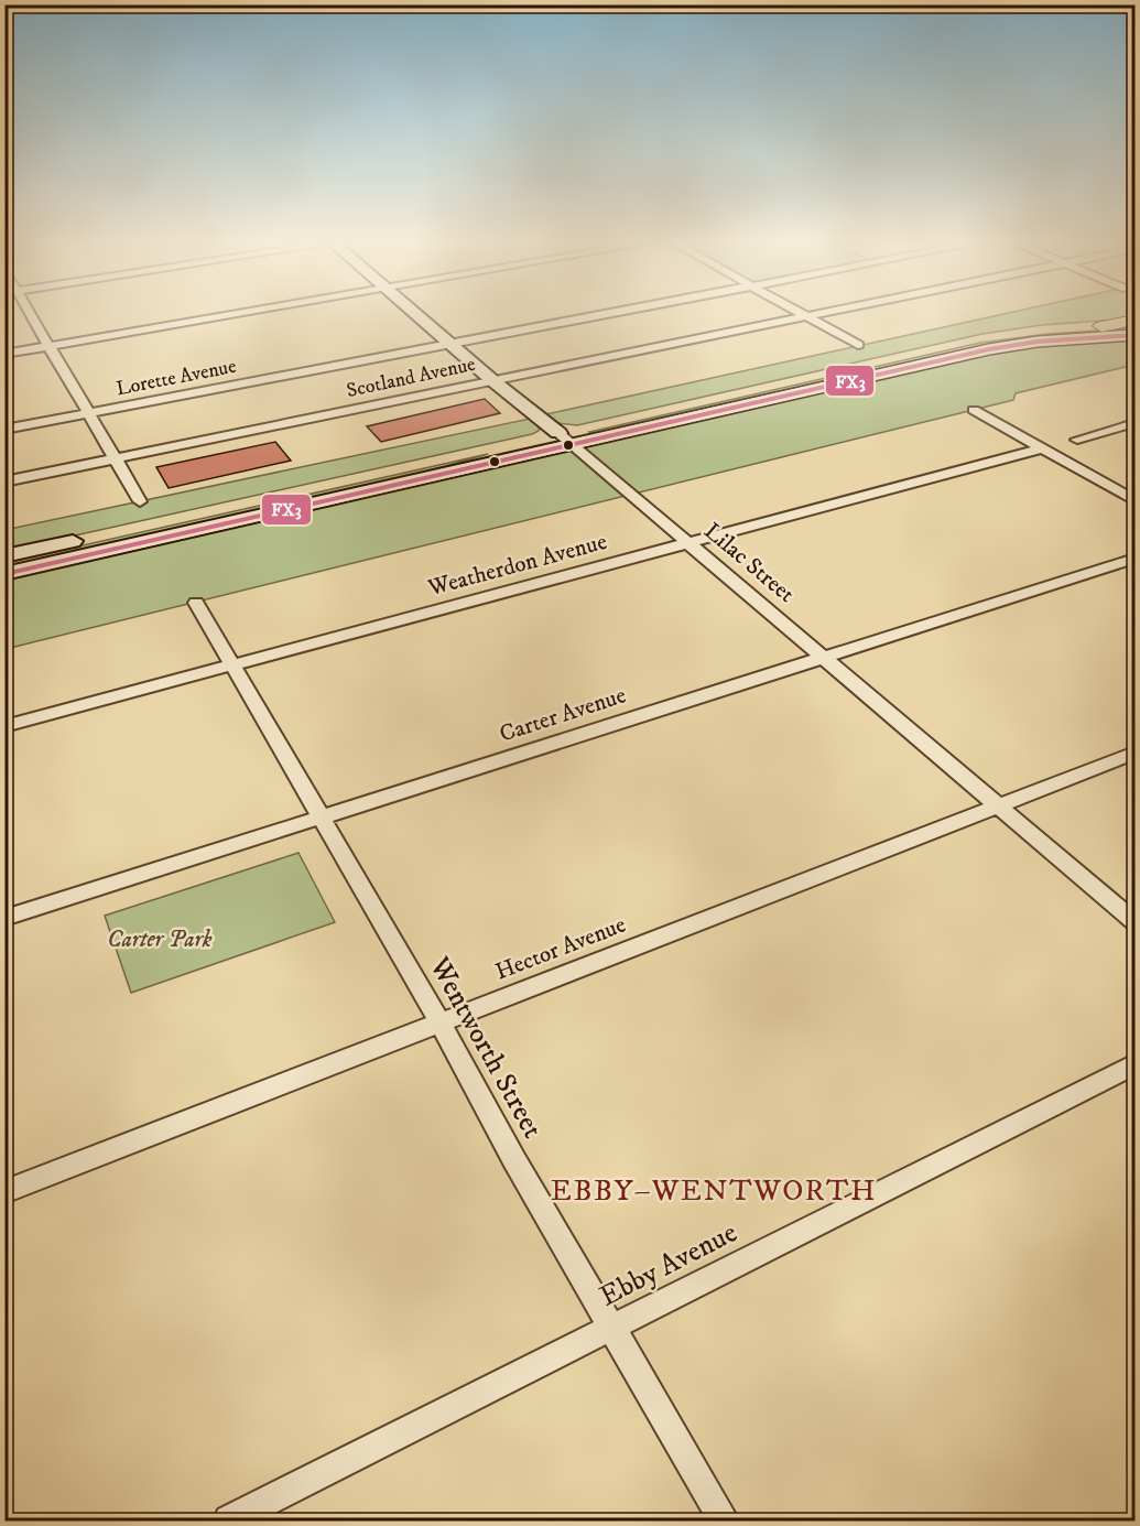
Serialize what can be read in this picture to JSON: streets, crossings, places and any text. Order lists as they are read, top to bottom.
{
  "streets": {
    "main road": ["Lilac Street"],
    "street": [
      "Lorette Avenue",
      "Scotland Avenue",
      "Weatherdon Avenue",
      "Carter Avenue",
      "Hector Avenue",
      "Wentworth Street",
      "Ebby Avenue"
    ]
  },
  "crossings": [
    ["Lorette Avenue", "Lilac Street"],
    ["Scotland Avenue", "Lilac Street"],
    ["Lilac Street", "Weatherdon Avenue"],
    ["Lilac Street", "Carter Avenue"],
    ["Lilac Street", "Hector Avenue"],
    ["Weatherdon Avenue", "Wentworth Street"],
    ["Carter Avenue", "Wentworth Street"],
    ["Hector Avenue", "Wentworth Street"],
    ["Wentworth Street", "Ebby Avenue"]
  ],
  "districts": ["EBBY–WENTWORTH"],
  "parks": ["Carter Park"],
  "lines": ["transit line FX3"]
}
